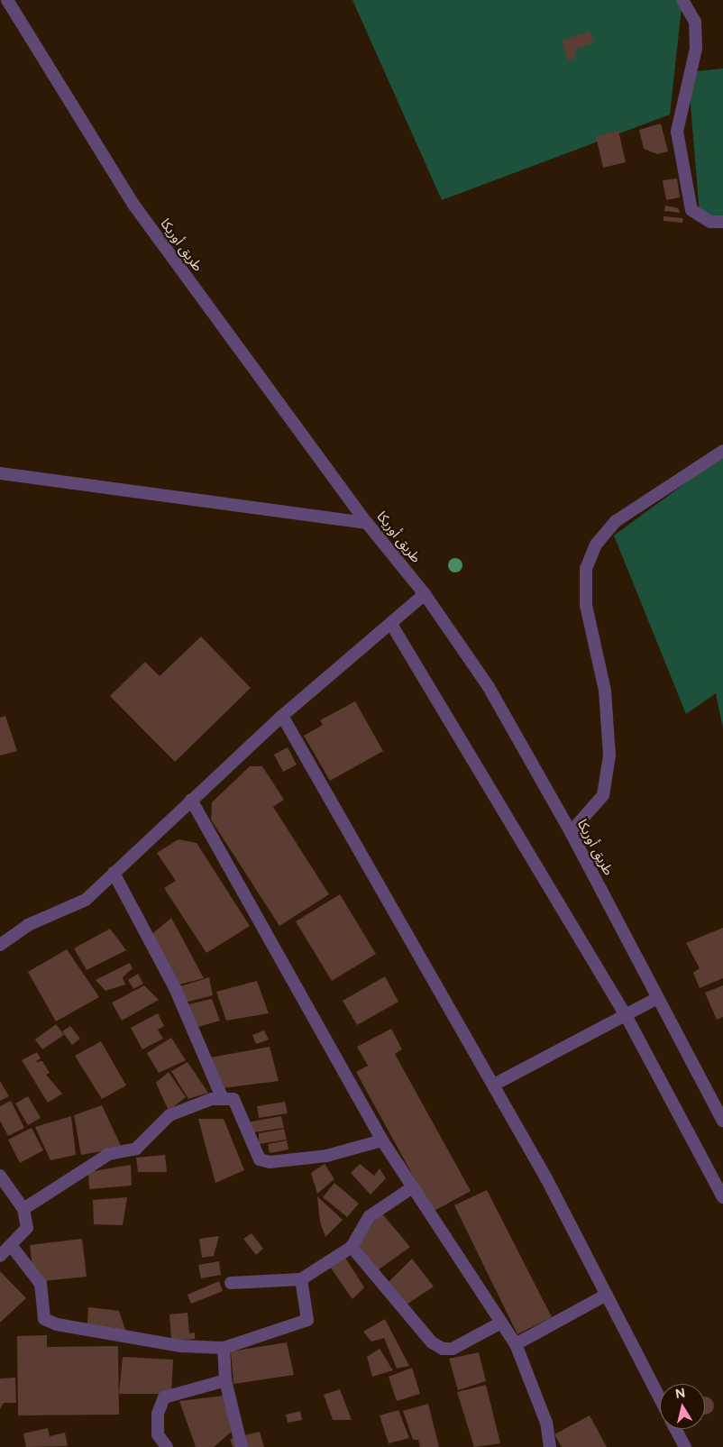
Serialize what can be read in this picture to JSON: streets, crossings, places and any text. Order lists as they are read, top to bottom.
{
  "streets": {
    "street": ["طريق أوريكا"]
  },
  "north": "top"
}
